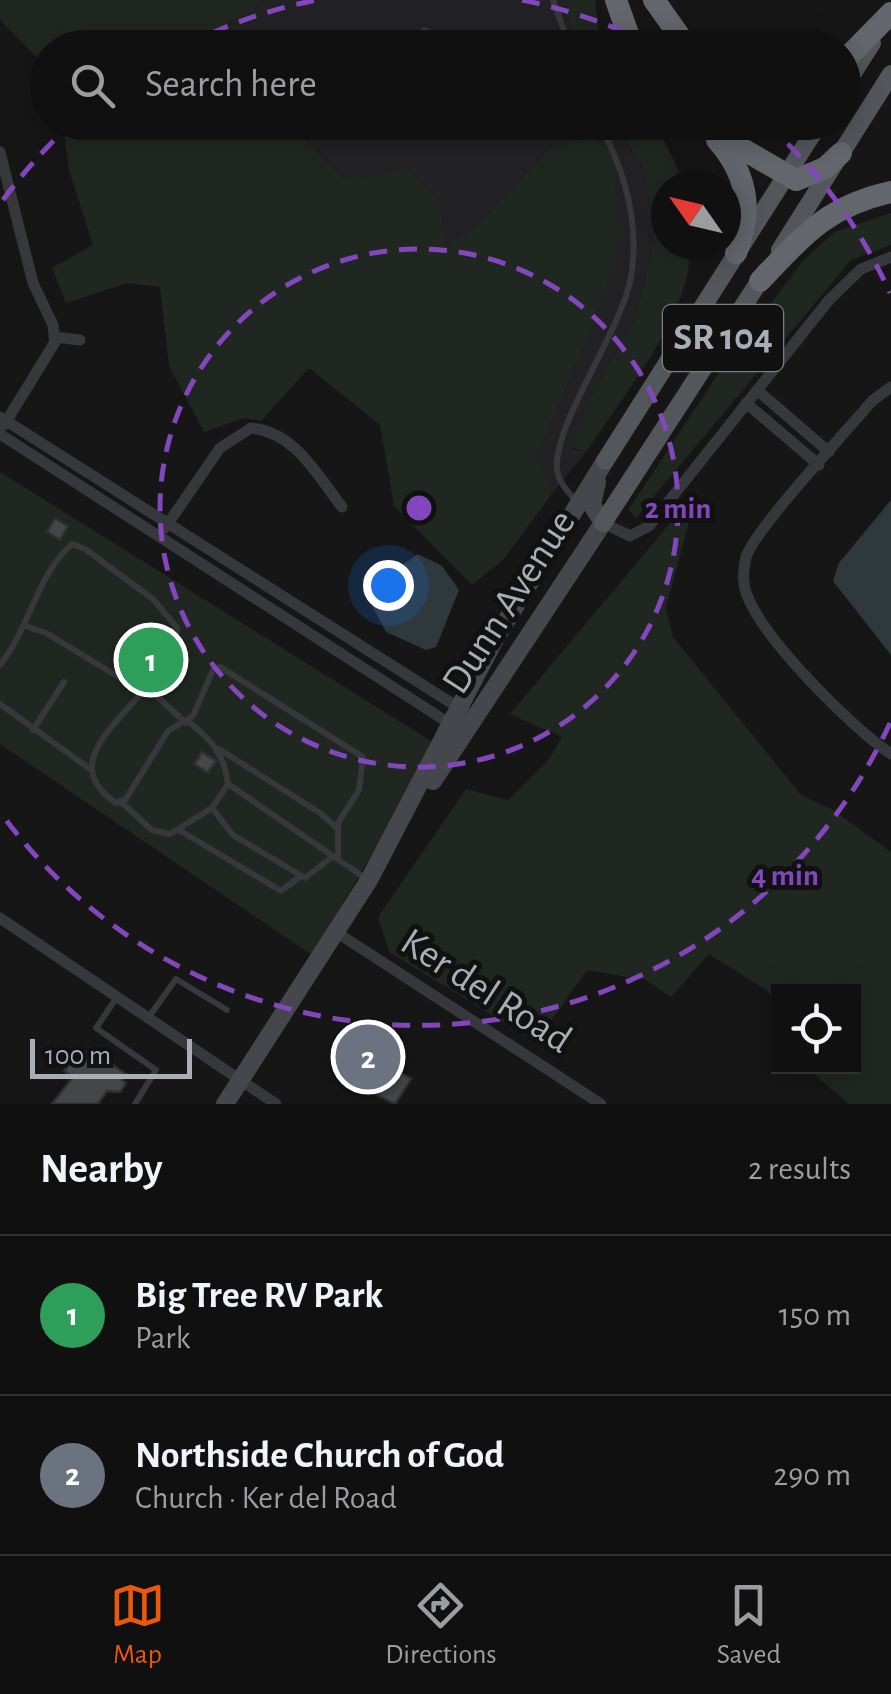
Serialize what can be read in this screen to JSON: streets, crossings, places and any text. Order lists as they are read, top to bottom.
{
  "streets": {
    "main road": ["SR 104", "Dunn Avenue"],
    "street": ["Ker del Road"]
  },
  "crossings": [
    ["Dunn Avenue", "Ker del Road"]
  ],
  "scale_bar": "100 m",
  "north": "top left",
  "page": {
    "search": "Search here",
    "pins": ["1", "2"],
    "scale": "100 m",
    "heading": ["Nearby", "2 results"],
    "list": [
      {
        "mark": "1",
        "name": "Big Tree RV Park",
        "note": "Park",
        "value": "150 m"
      },
      {
        "mark": "2",
        "name": "Northside Church of God",
        "note": "Church · Ker del Road",
        "value": "290 m"
      }
    ],
    "nav": ["Map", "Directions", "Saved"]
  },
  "rings": ["2 min", "4 min"]
}
